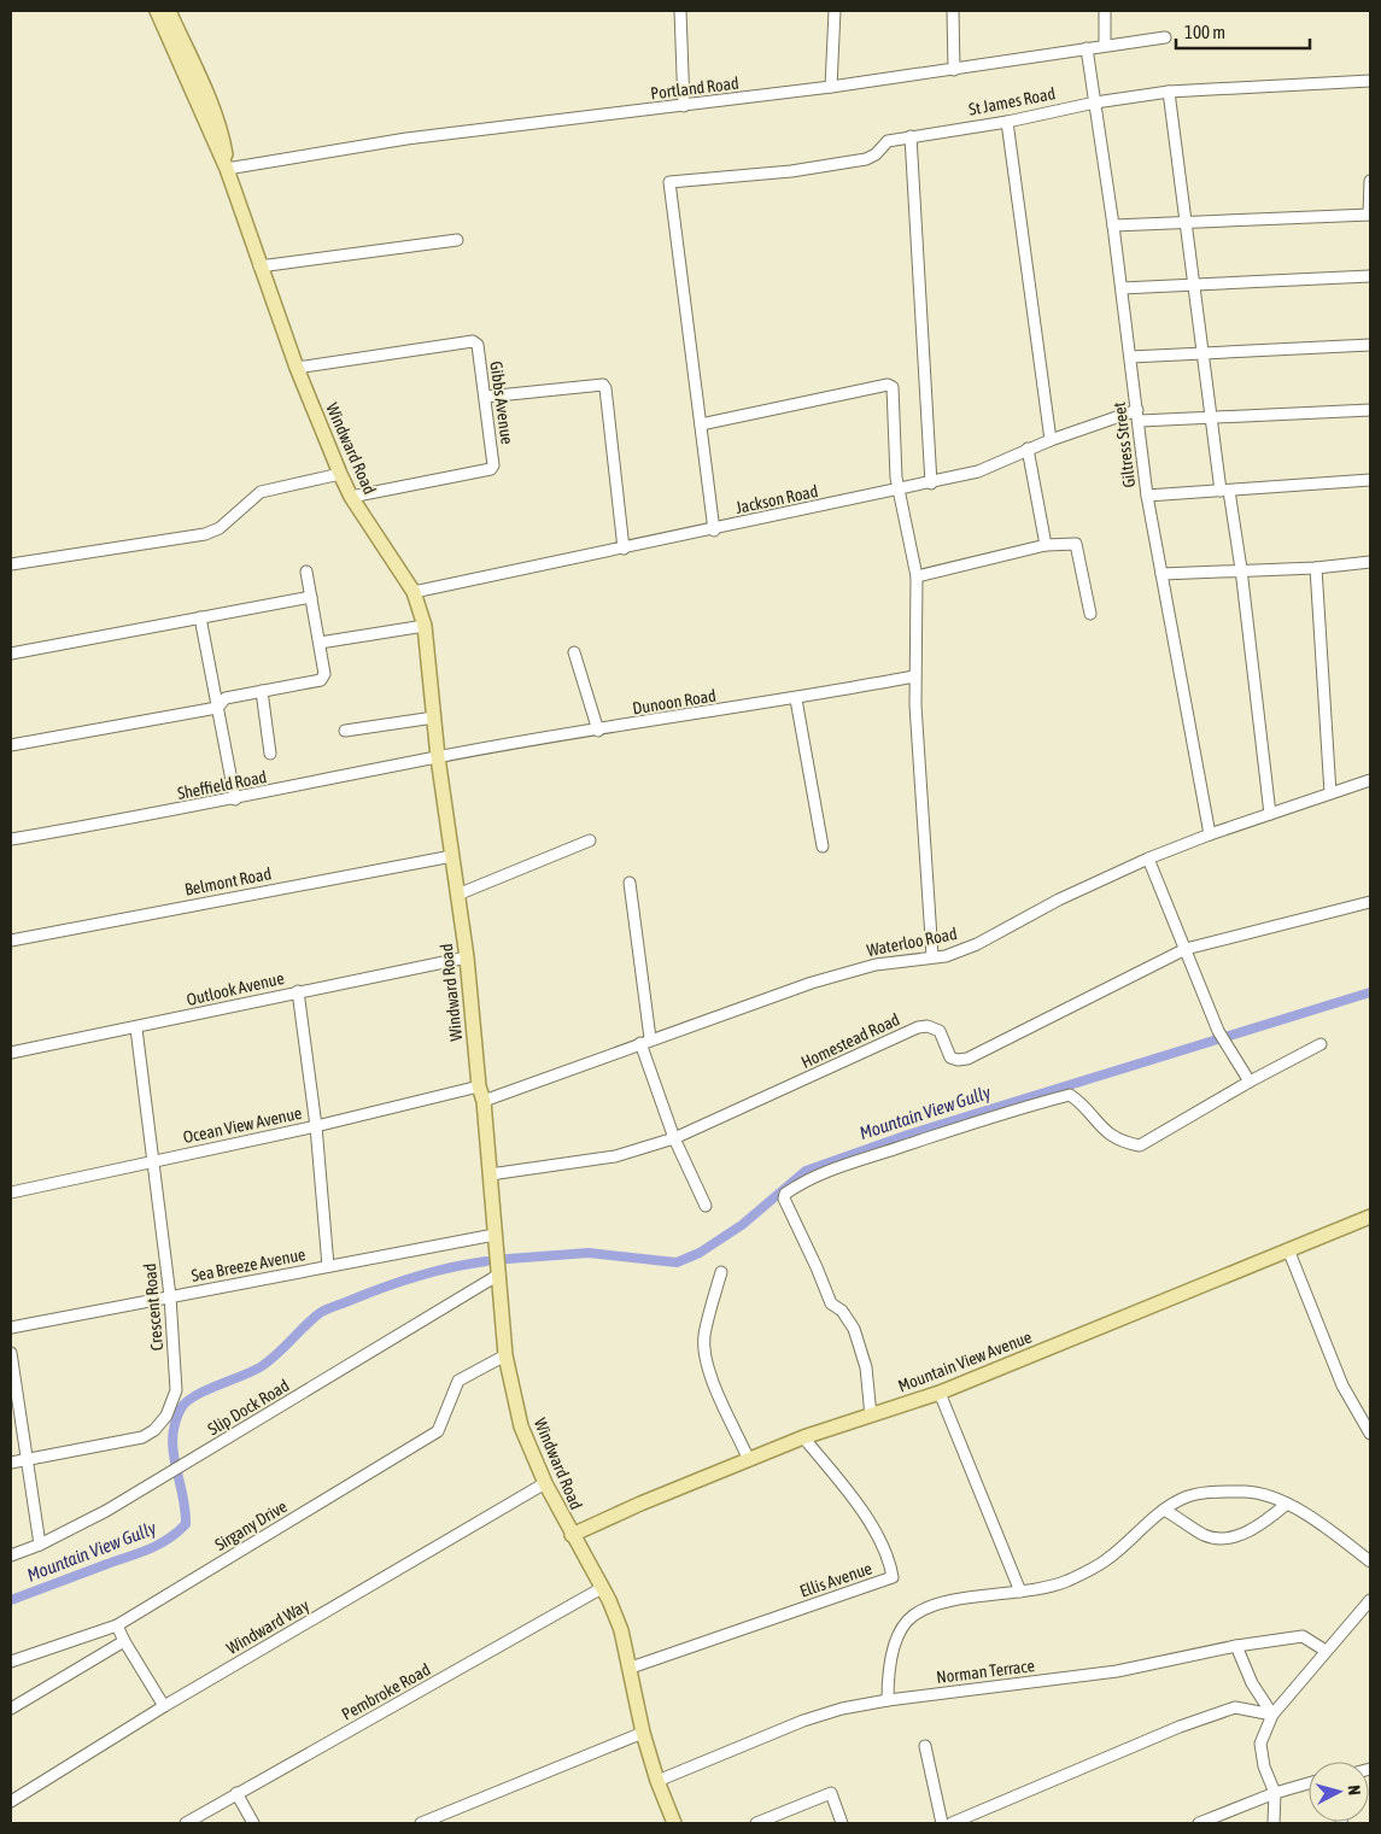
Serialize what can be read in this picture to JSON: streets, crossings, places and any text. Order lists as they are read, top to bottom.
{
  "streets": {
    "main road": ["Windward Road", "Mountain View Avenue"],
    "street": [
      "Portland Road",
      "St James Road",
      "Gibbs Avenue",
      "Giltress Street",
      "Jackson Road",
      "Dunoon Road",
      "Sheffield Road",
      "Belmont Road",
      "Waterloo Road",
      "Outlook Avenue",
      "Homestead Road",
      "Ocean View Avenue",
      "Sea Breeze Avenue",
      "Crescent Road",
      "Slip Dock Road",
      "Sirgany Drive",
      "Ellis Avenue",
      "Windward Way",
      "Norman Terrace",
      "Pembroke Road"
    ]
  },
  "crossings": [
    ["Portland Road", "Giltress Street"],
    ["Portland Road", "Windward Road"],
    ["St James Road", "Giltress Street"],
    ["Gibbs Avenue", "Windward Road"],
    ["Giltress Street", "Jackson Road"],
    ["Giltress Street", "Waterloo Road"],
    ["Windward Road", "Jackson Road"],
    ["Windward Road", "Dunoon Road"],
    ["Windward Road", "Sheffield Road"],
    ["Windward Road", "Belmont Road"],
    ["Windward Road", "Waterloo Road"],
    ["Windward Road", "Outlook Avenue"],
    ["Windward Road", "Homestead Road"],
    ["Windward Road", "Ocean View Avenue"],
    ["Windward Road", "Sea Breeze Avenue"],
    ["Windward Road", "Mountain View Avenue"],
    ["Windward Road", "Slip Dock Road"],
    ["Windward Road", "Sirgany Drive"],
    ["Windward Road", "Ellis Avenue"],
    ["Windward Road", "Windward Way"],
    ["Windward Road", "Norman Terrace"],
    ["Windward Road", "Pembroke Road"],
    ["Dunoon Road", "Sheffield Road"],
    ["Outlook Avenue", "Crescent Road"],
    ["Ocean View Avenue", "Crescent Road"],
    ["Sea Breeze Avenue", "Crescent Road"],
    ["Mountain View Avenue", "Ellis Avenue"]
  ],
  "water": ["Mountain View Gully"],
  "scale_bar": "100 m",
  "north": "right"
}
